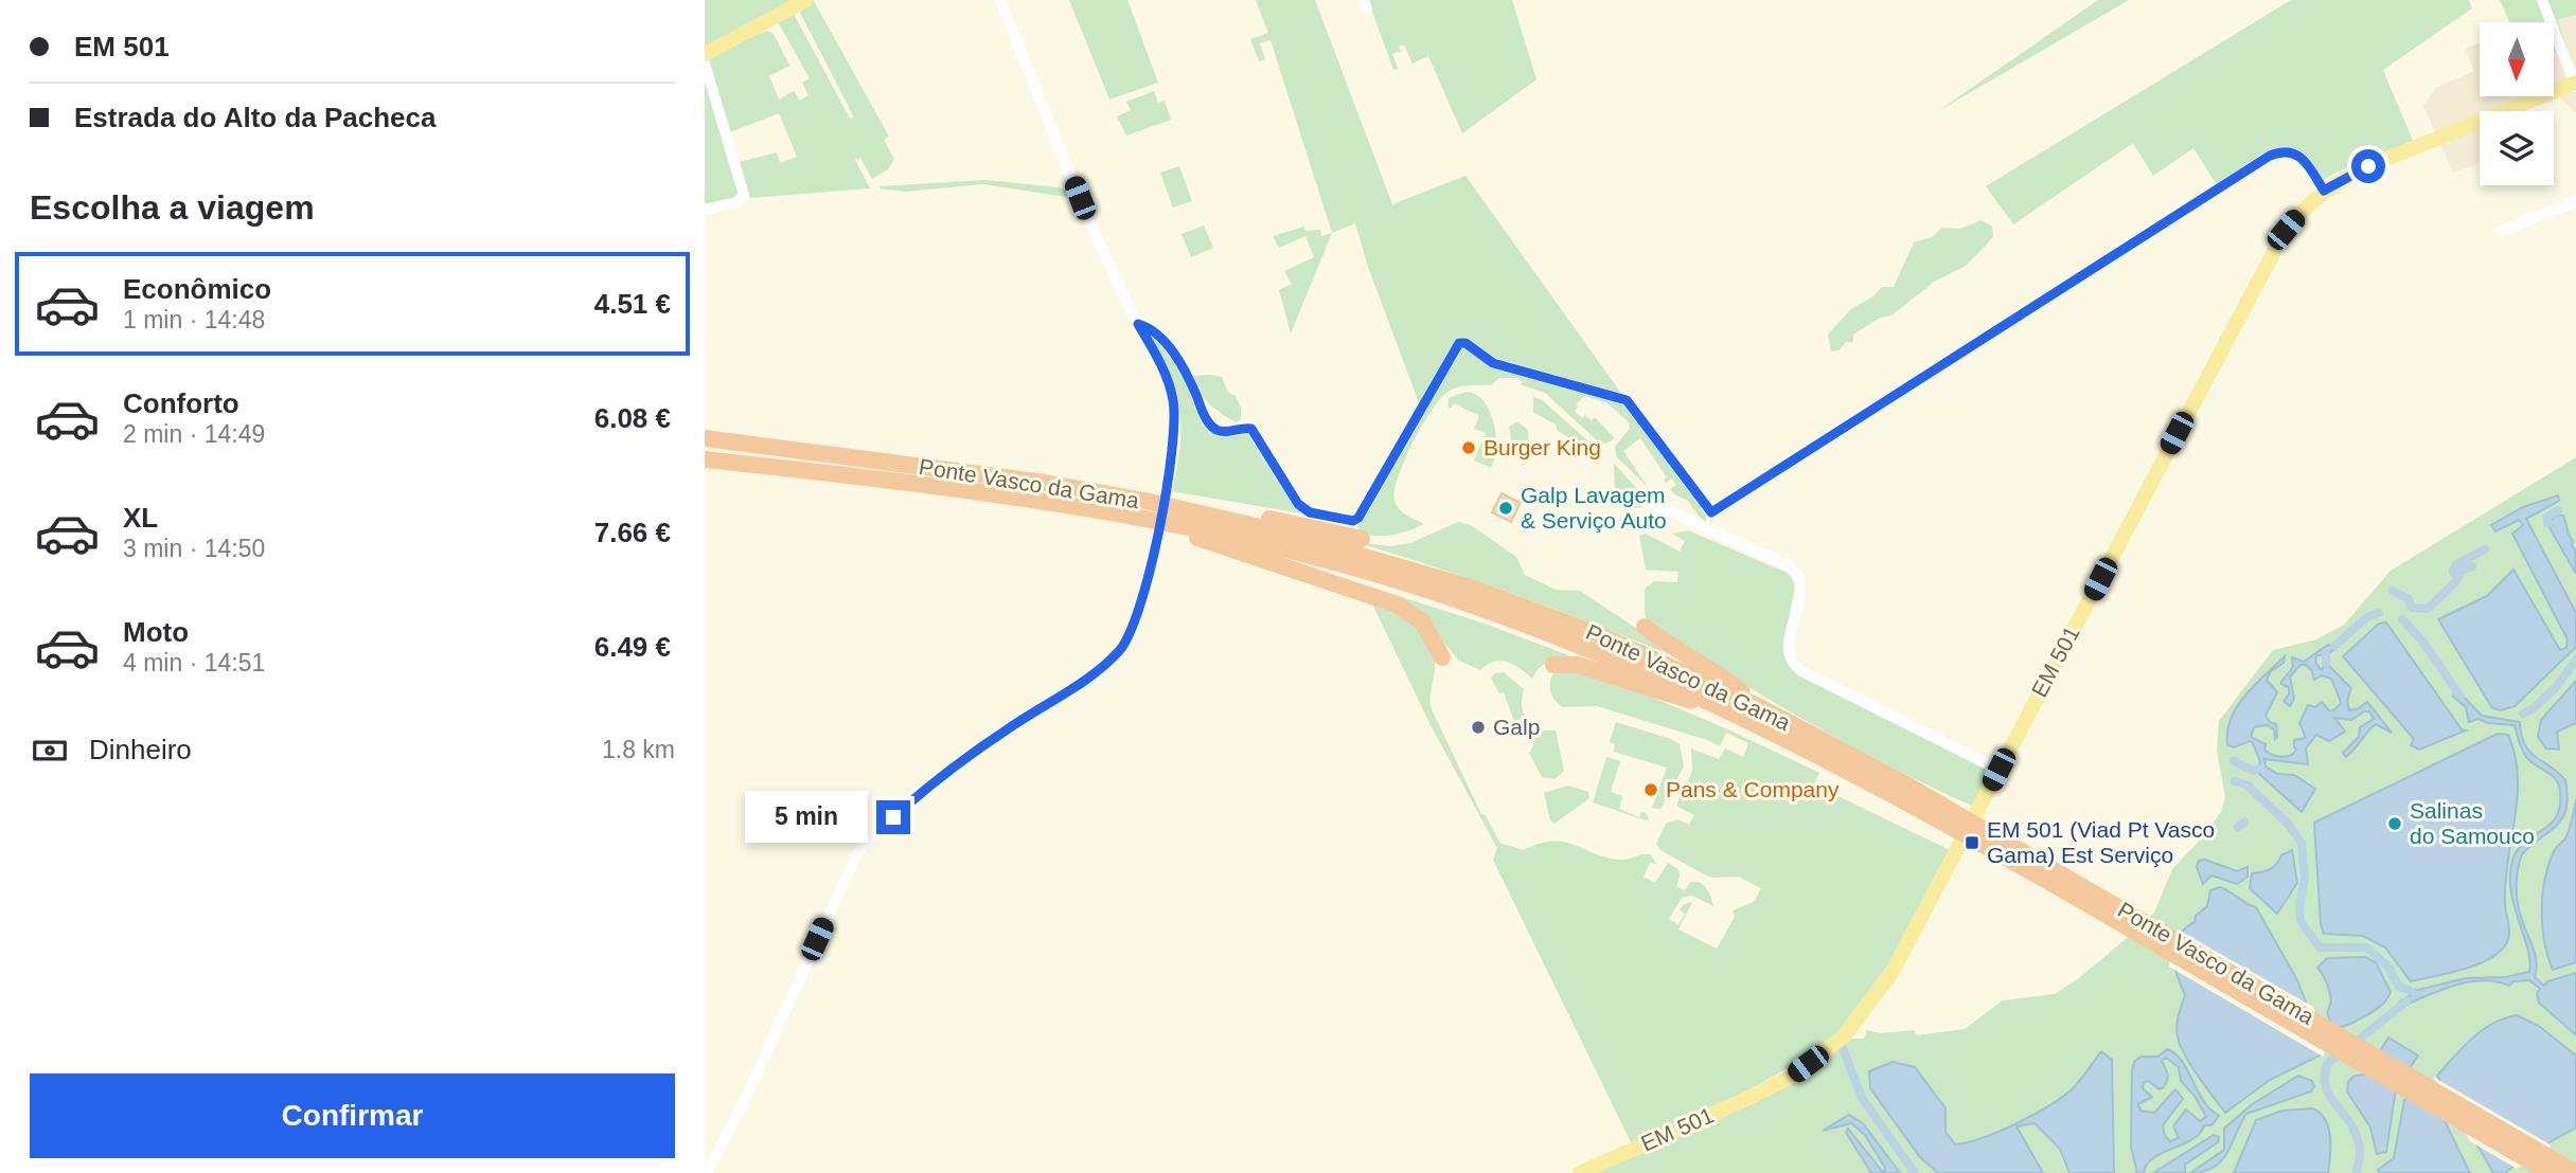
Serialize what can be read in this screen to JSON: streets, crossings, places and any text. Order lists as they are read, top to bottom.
{
  "streets": {
    "highway": ["Ponte Vasco da Gama"],
    "main road": ["EM 501"]
  },
  "places": {
    "other": [
      "Burger King",
      "Galp Lavagem & Serviço Auto",
      "Galp",
      "Pans & Company",
      "Salinas do Samouco"
    ],
    "transit": ["EM 501 (Viad Pt Vasco Gama) Est Serviço"]
  },
  "north": "bottom",
  "page": {
    "banner": ["EM 501", "Estrada do Alto da Pacheca"],
    "heading": "Escolha a viagem",
    "list": [
      {
        "name": "Econômico",
        "note": "1 min · 14:48",
        "value": "4.51 €"
      },
      {
        "name": "Conforto",
        "note": "2 min · 14:49",
        "value": "6.08 €"
      },
      {
        "name": "XL",
        "note": "3 min · 14:50",
        "value": "7.66 €"
      },
      {
        "name": "Moto",
        "note": "4 min · 14:51",
        "value": "6.49 €"
      }
    ],
    "pay": ["Dinheiro", "1.8 km"],
    "bubble": "5 min",
    "buttons": "Confirmar"
  }
}
